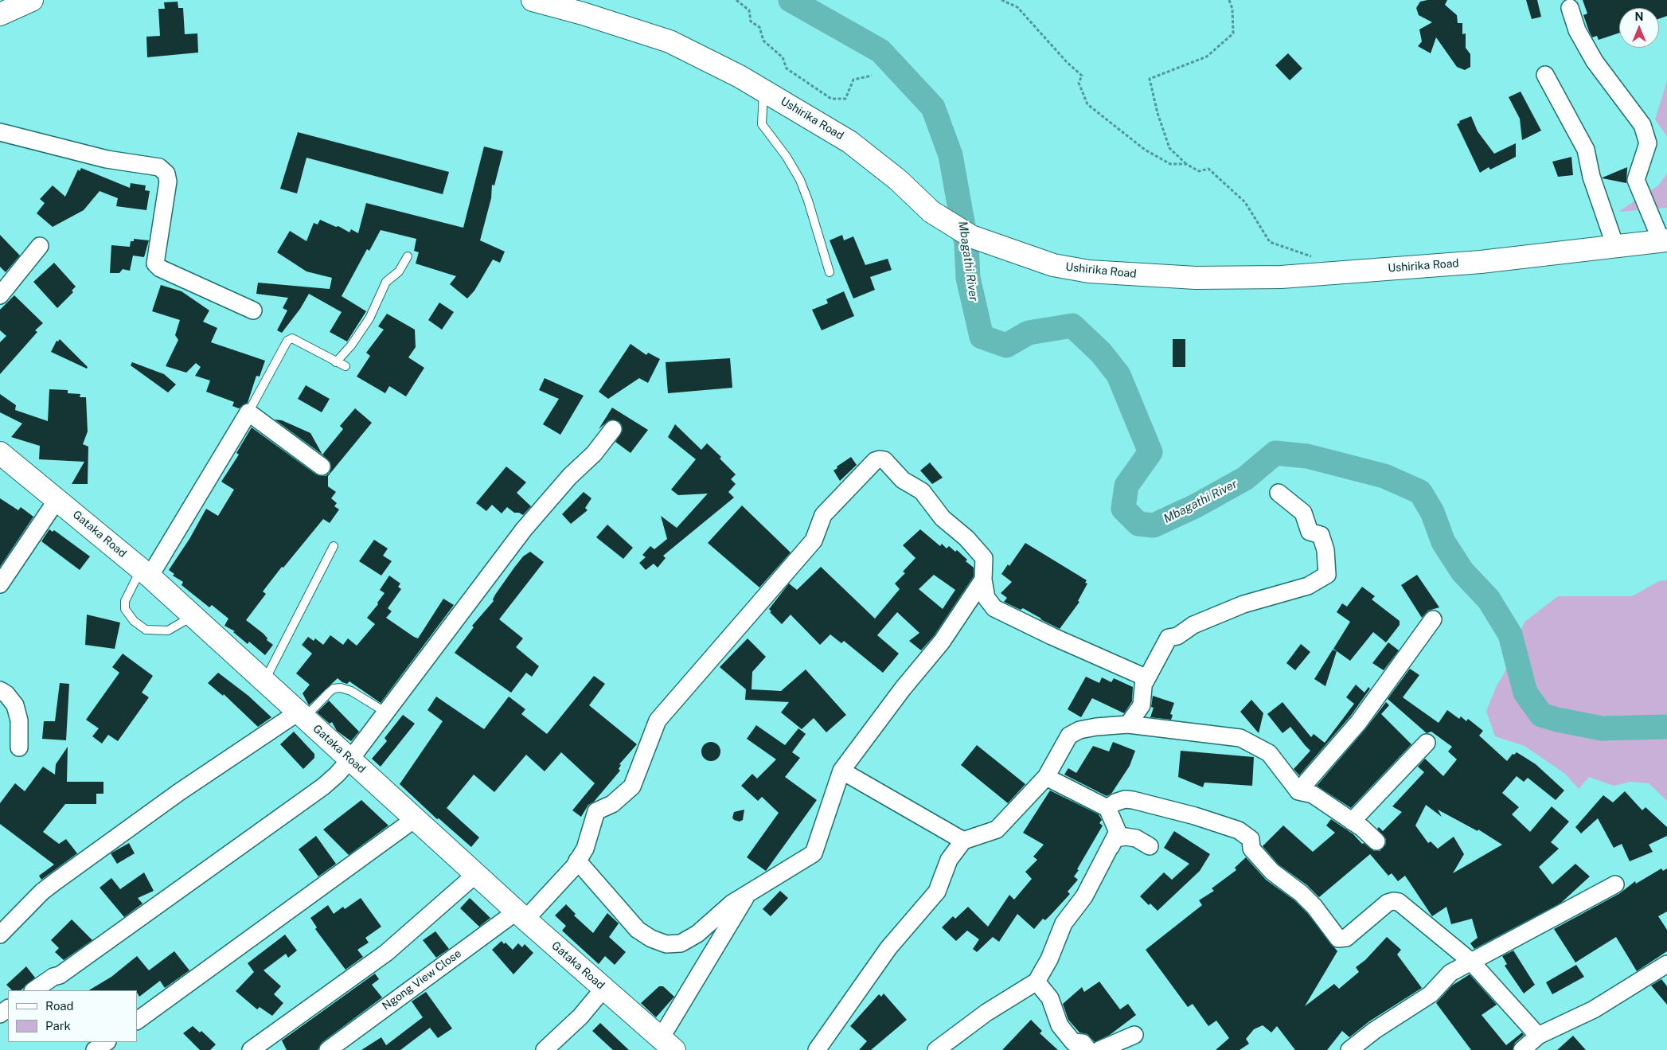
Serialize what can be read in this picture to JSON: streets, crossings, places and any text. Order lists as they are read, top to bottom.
{
  "streets": {
    "street": ["Ushirika Road", "Gataka Road", "Ngong View Close"]
  },
  "crossings": [
    ["Gataka Road", "Ngong View Close"]
  ],
  "water": ["Mbagathi River"],
  "legend": ["Road", "Park"],
  "north": "top"
}
